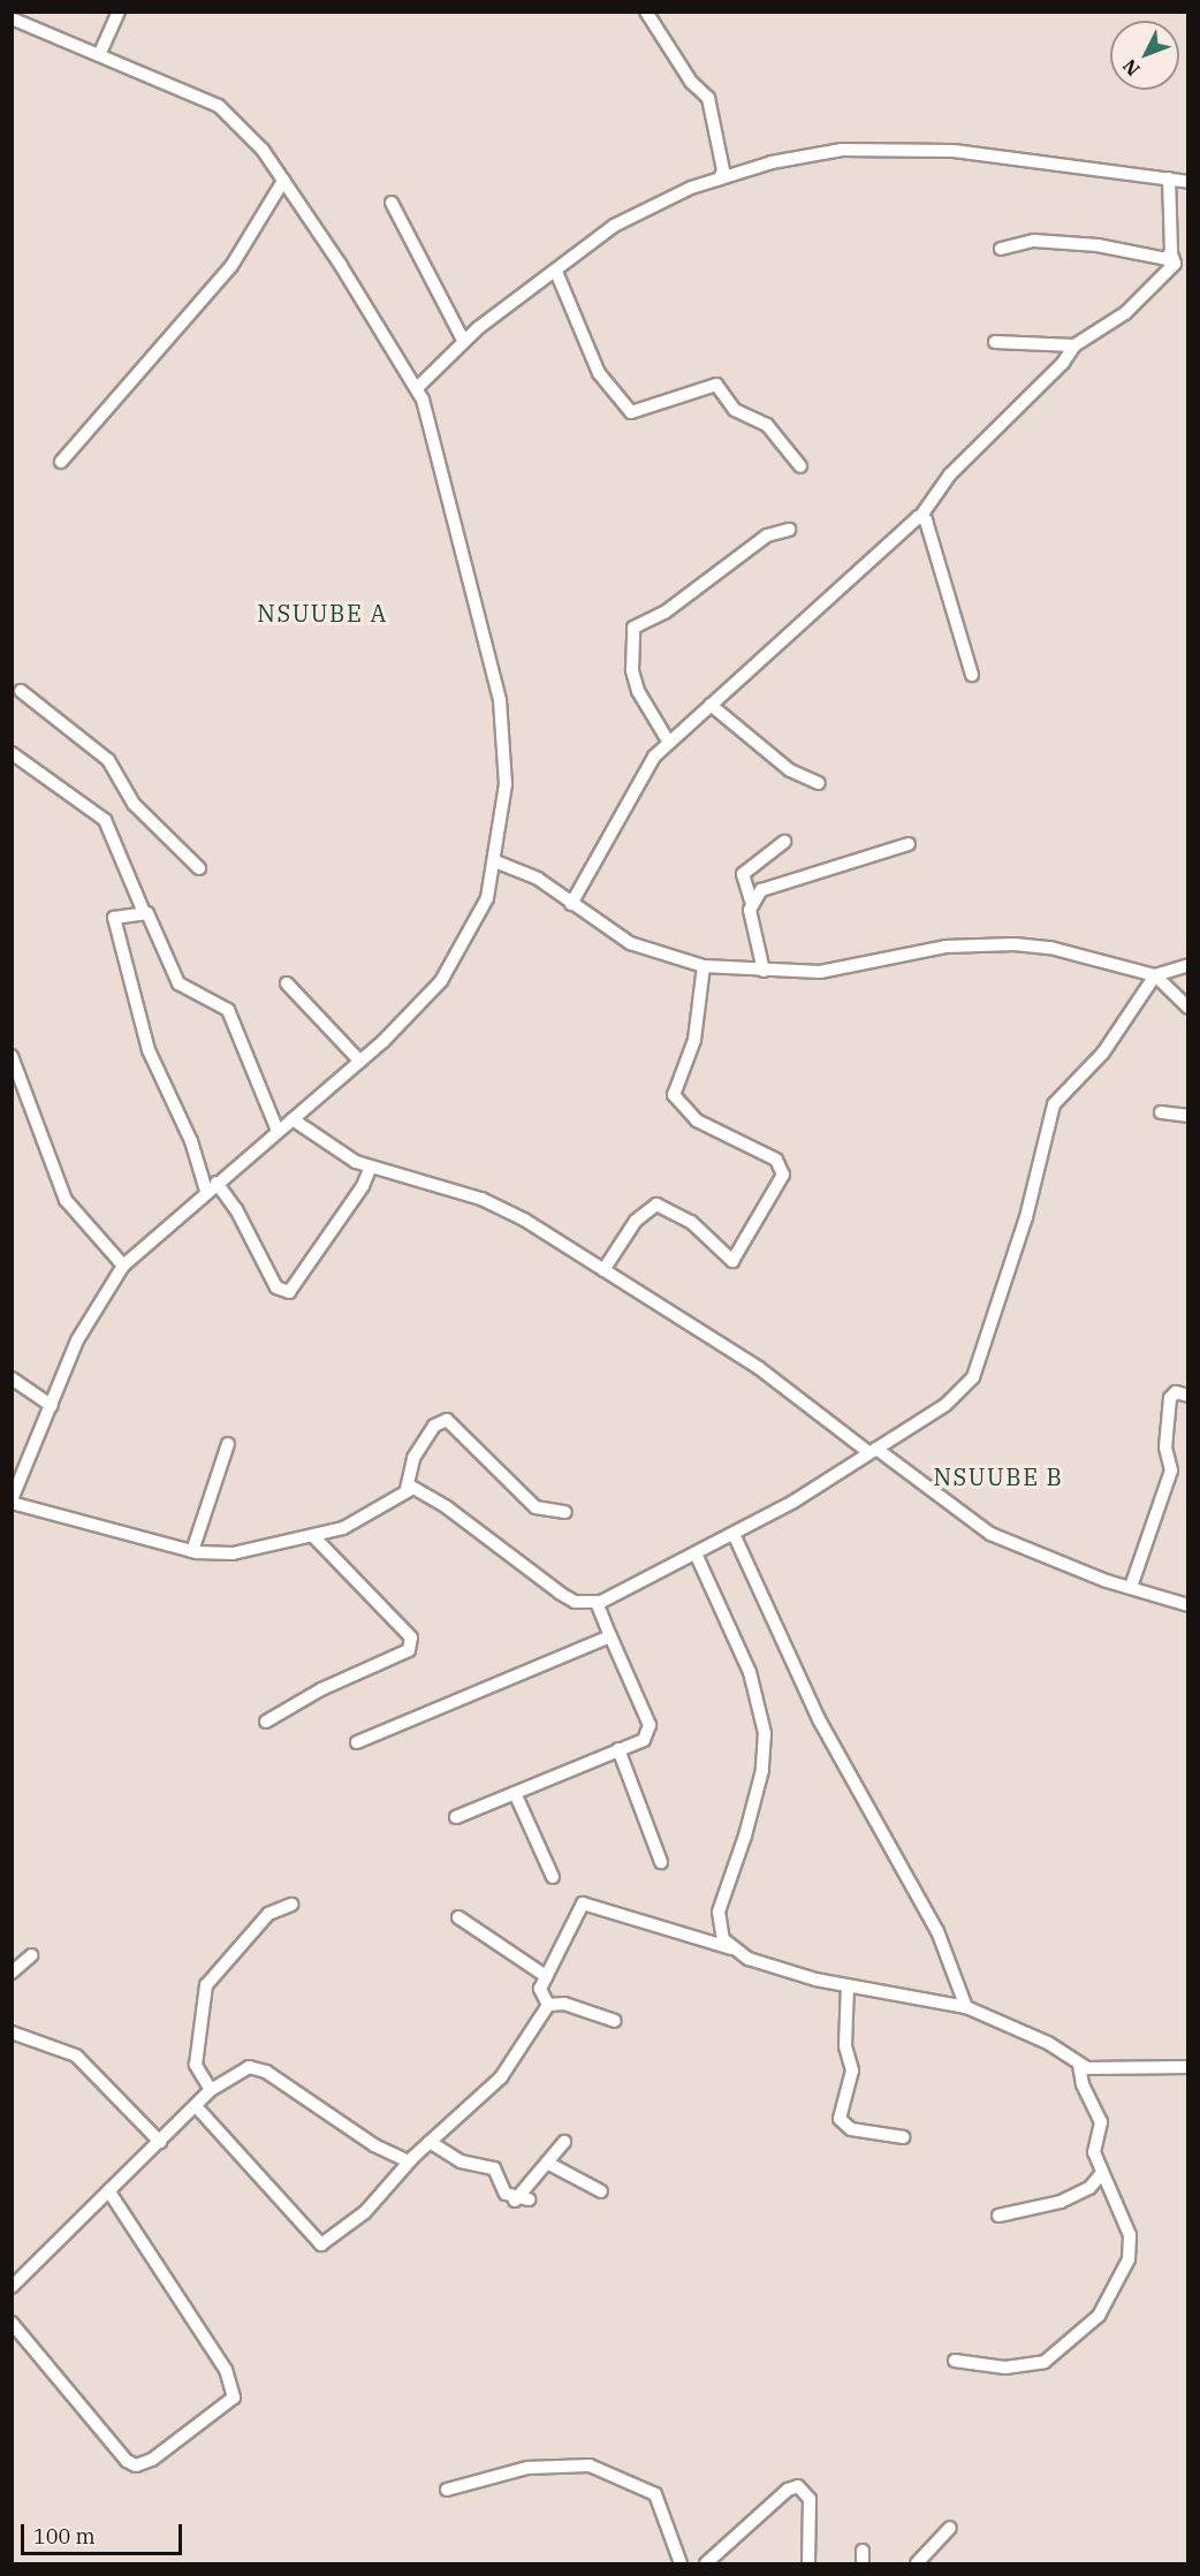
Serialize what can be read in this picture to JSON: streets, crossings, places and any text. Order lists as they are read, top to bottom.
{
  "districts": ["NSUUBE A", "NSUUBE B"],
  "scale_bar": "100 m",
  "north": "bottom left"
}
